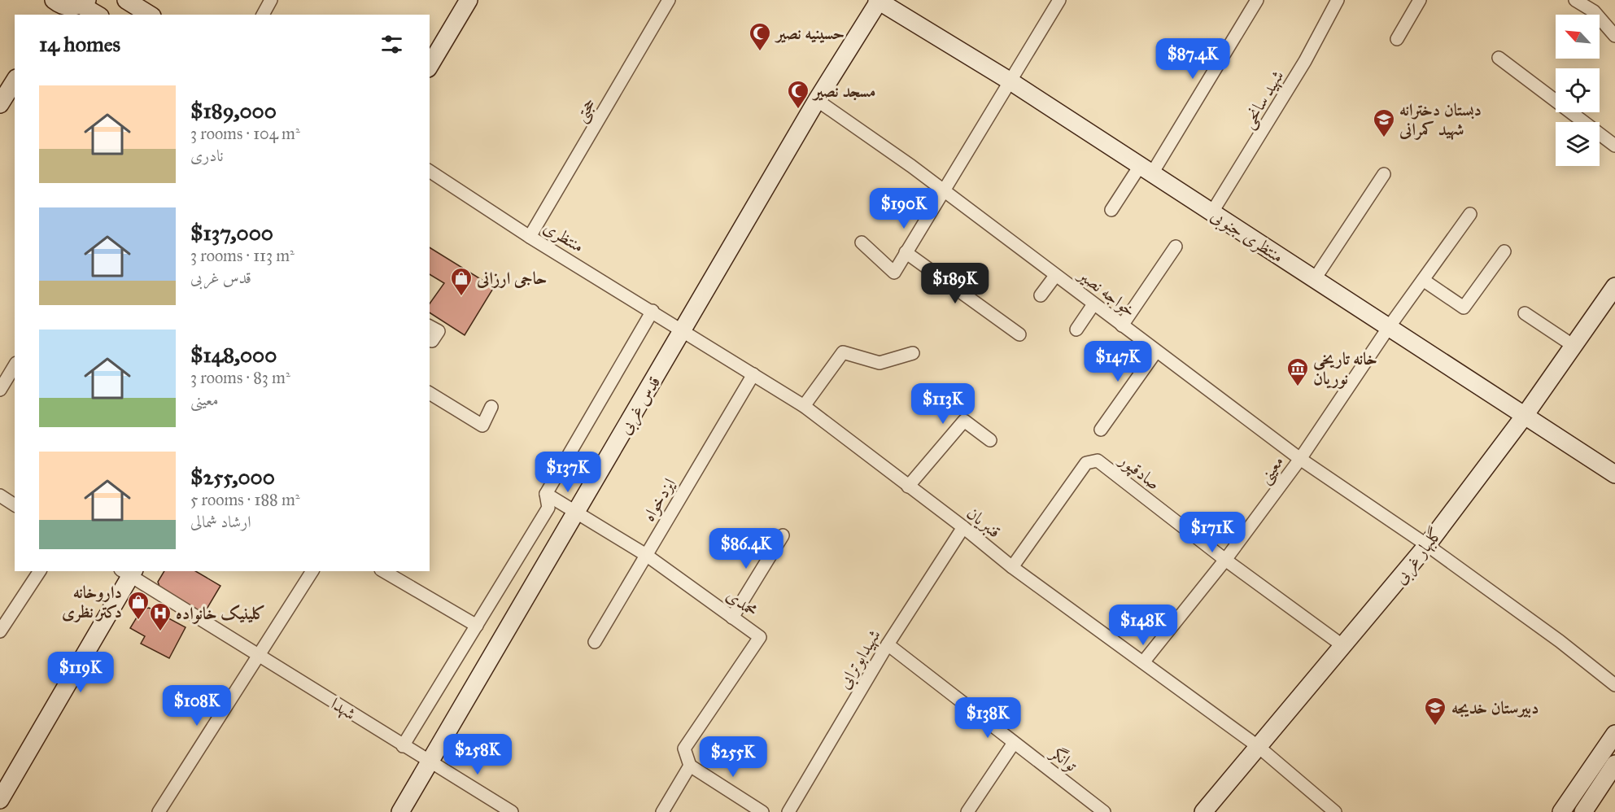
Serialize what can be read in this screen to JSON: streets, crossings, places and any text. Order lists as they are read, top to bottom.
{
  "streets": {
    "street": [
      "شهید سانحی",
      "حجتی",
      "منتظری جنوبی",
      "منتظری",
      "خواجه نصیر",
      "قدس غربی",
      "معینی",
      "صادقپور",
      "ایزدخواه",
      "قنبریان",
      "گلبهار غربی",
      "محمدی",
      "شهیدابوترابی",
      "شهدا",
      "توانگر"
    ]
  },
  "crossings": [
    ["شهید سانحی", "منتظری جنوبی"],
    ["حجتی", "منتظری"],
    ["منتظری جنوبی", "قدس غربی"],
    ["منتظری جنوبی", "معینی"],
    ["منتظری جنوبی", "گلبهار غربی"],
    ["منتظری", "قدس غربی"],
    ["منتظری", "قنبریان"],
    ["خواجه نصیر", "قدس غربی"],
    ["خواجه نصیر", "معینی"],
    ["خواجه نصیر", "گلبهار غربی"],
    ["قدس غربی", "قنبریان"],
    ["قدس غربی", "محمدی"],
    ["قدس غربی", "شهدا"],
    ["معینی", "صادقپور"],
    ["معینی", "قنبریان"],
    ["صادقپور", "قنبریان"],
    ["صادقپور", "گلبهار غربی"],
    ["ایزدخواه", "قنبریان"],
    ["ایزدخواه", "محمدی"],
    ["قنبریان", "گلبهار غربی"],
    ["قنبریان", "شهیدابوترابی"],
    ["شهیدابوترابی", "توانگر"]
  ],
  "places": {
    "mosque": ["حسینیه نصیر", "مسجد نصیر"],
    "school or university": ["دبستان دخترانه شهید کمرانی", "دبیرستان خدیجه"],
    "shop": ["حاجی ارزانی", "داروخانه دکتر نظری"],
    "museum": ["خانه تاریخی نوریان"],
    "hospital": ["کلینیک خانواده"]
  },
  "north": "top left",
  "page": {
    "heading": "14 homes",
    "price": [
      "$87.4K",
      "$190K",
      "$189K",
      "$147K",
      "$113K",
      "$137K",
      "$171K",
      "$86.4K",
      "$148K",
      "$119K",
      "$108K",
      "$138K",
      "$258K",
      "$255K"
    ],
    "list": [
      {
        "name": "$189,000",
        "note": "3 rooms · 104 m² · نادری"
      },
      {
        "name": "$137,000",
        "note": "3 rooms · 113 m² · قدس غربی"
      },
      {
        "name": "$148,000",
        "note": "3 rooms · 83 m² · معینی"
      },
      {
        "name": "$255,000",
        "note": "5 rooms · 188 m² · ارشاد شمالی"
      }
    ]
  }
}
